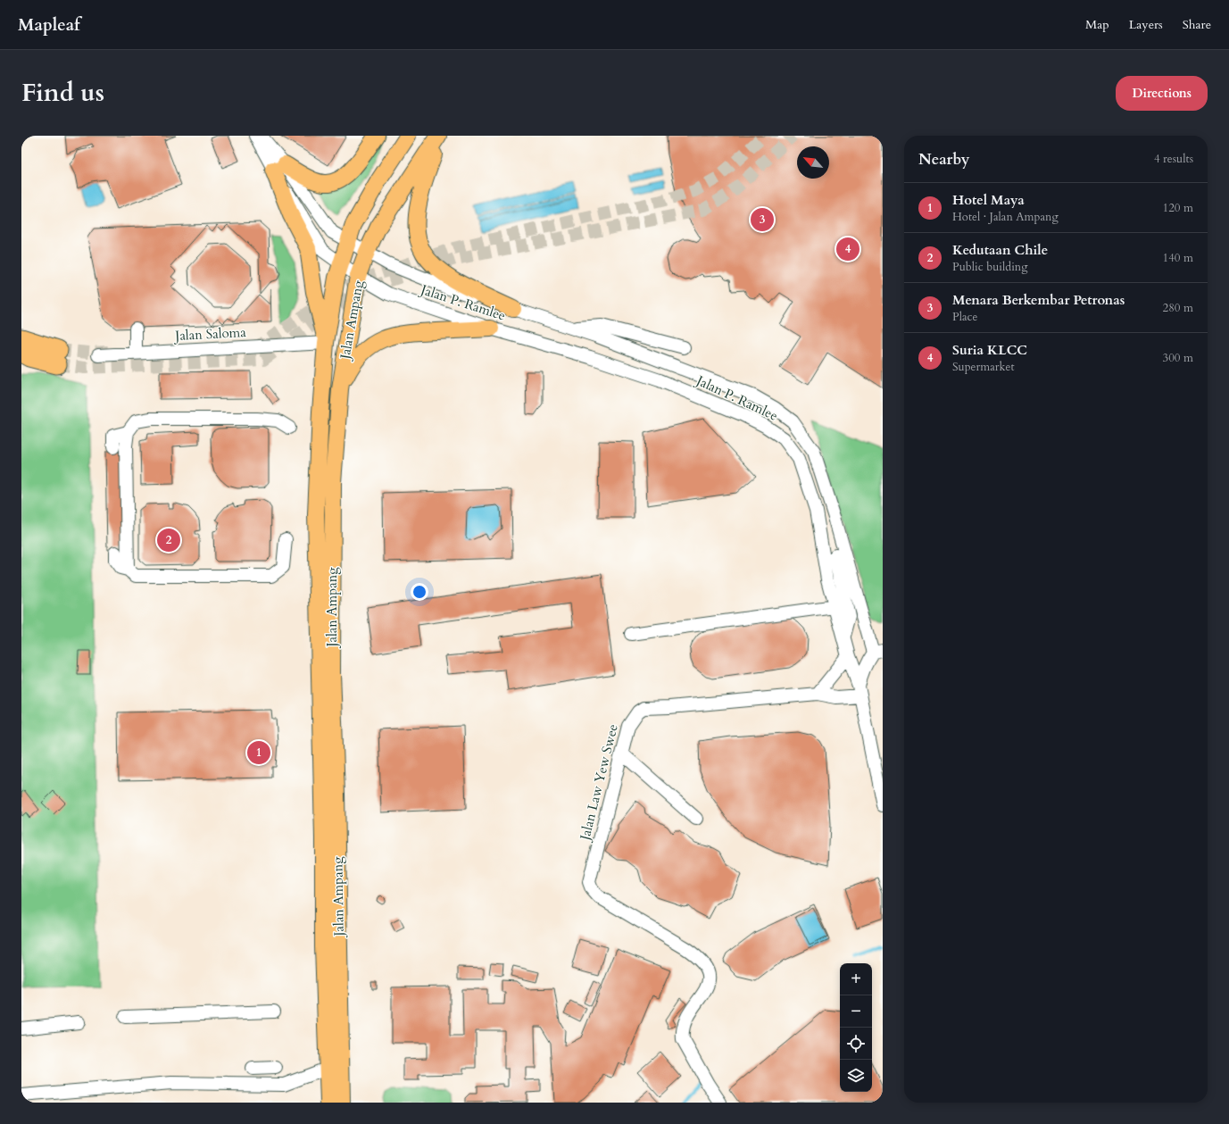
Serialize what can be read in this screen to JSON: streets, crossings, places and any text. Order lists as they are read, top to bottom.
{
  "streets": {
    "main road": ["Jalan Ampang"],
    "street": ["Jalan P. Ramlee", "Jalan Saloma", "Jalan Law Yew Swee"]
  },
  "crossings": [
    ["Jalan P. Ramlee", "Jalan Ampang"],
    ["Jalan P. Ramlee", "Jalan Law Yew Swee"],
    ["Jalan Ampang", "Jalan Saloma"]
  ],
  "north": "top left",
  "page": {
    "header": "Mapleaf",
    "nav": ["Map", "Layers", "Share"],
    "title": "Find us",
    "buttons": "Directions",
    "heading": ["Nearby", "4 results"],
    "list": [
      {
        "mark": "1",
        "name": "Hotel Maya",
        "note": "Hotel · Jalan Ampang",
        "value": "120 m"
      },
      {
        "mark": "2",
        "name": "Kedutaan Chile",
        "note": "Public building",
        "value": "140 m"
      },
      {
        "mark": "3",
        "name": "Menara Berkembar Petronas",
        "note": "Place",
        "value": "280 m"
      },
      {
        "mark": "4",
        "name": "Suria KLCC",
        "note": "Supermarket",
        "value": "300 m"
      }
    ],
    "pins": [
      "3",
      "4",
      "2",
      "1"
    ],
    "map_buttons": ["+", "−"]
  }
}
